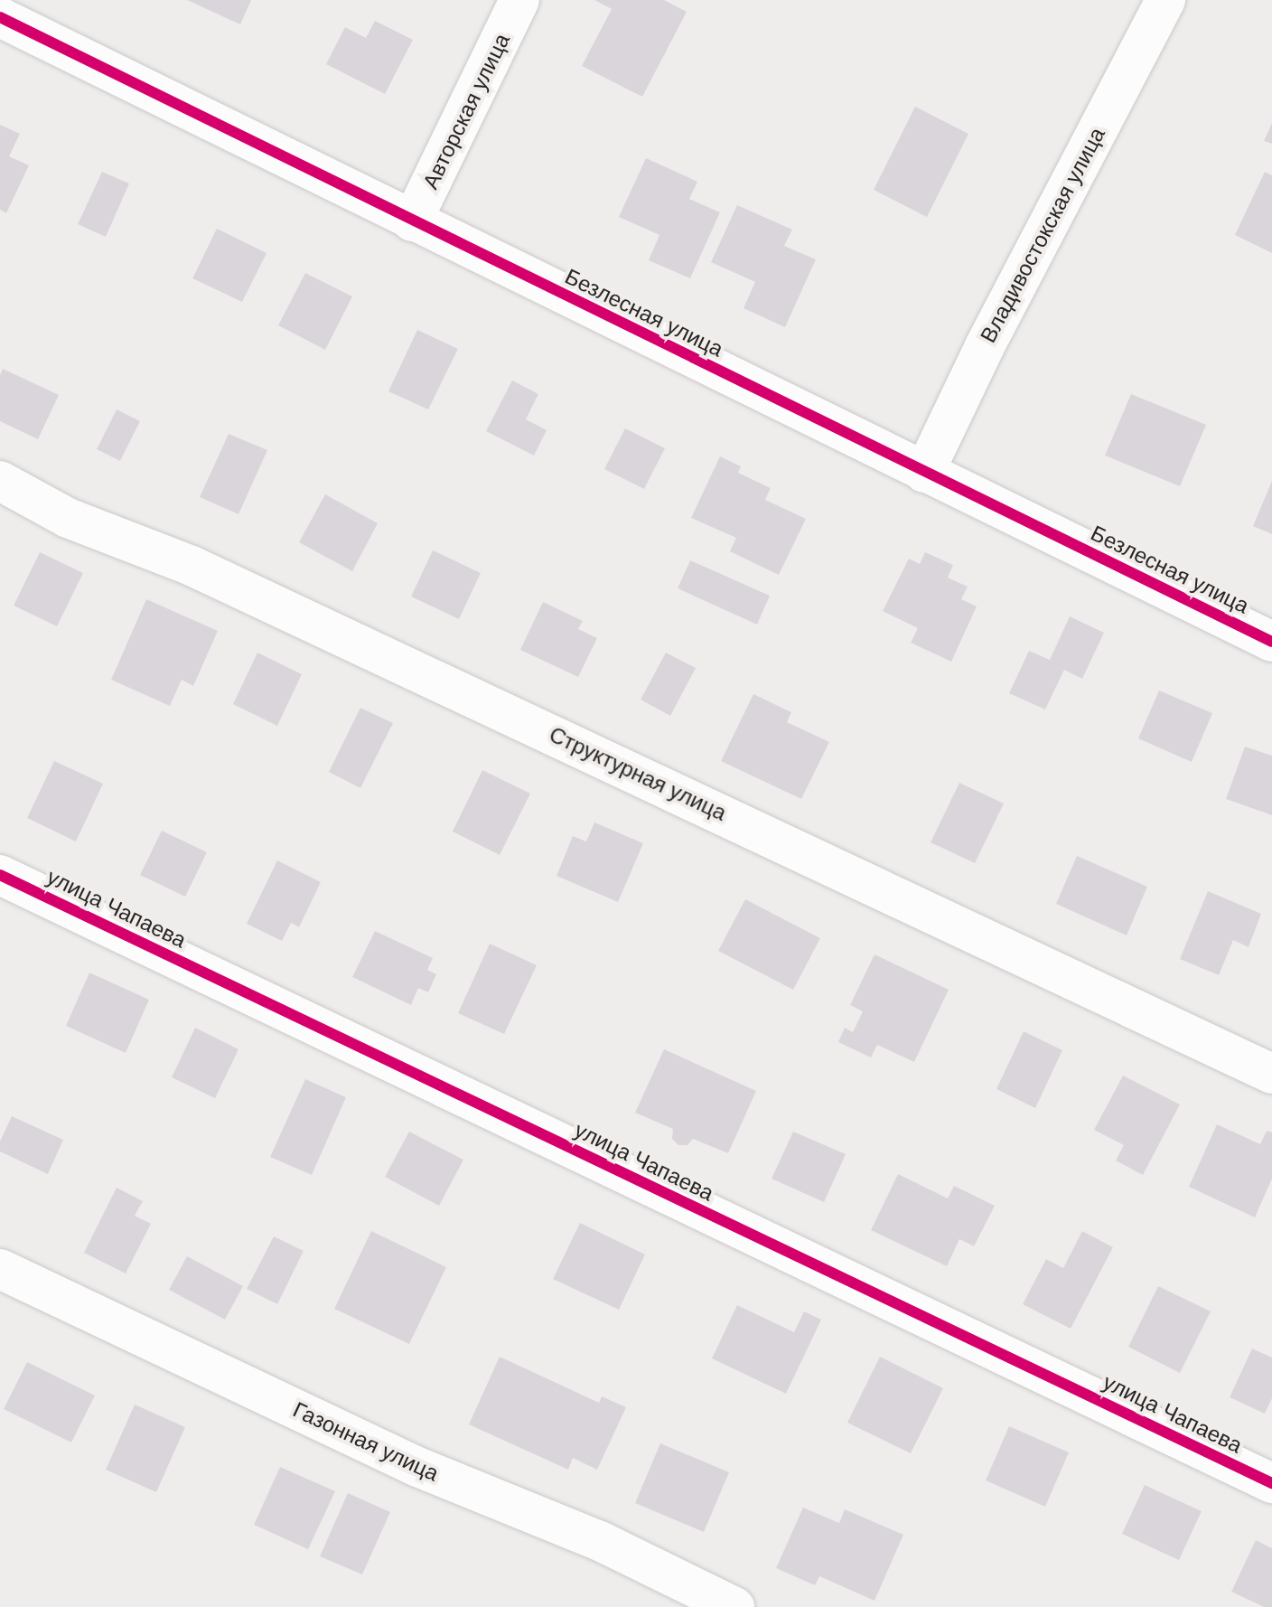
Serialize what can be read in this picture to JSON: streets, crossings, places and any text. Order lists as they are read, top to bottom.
{
  "streets": {
    "street": [
      "Авторская улица",
      "Владивостокская улица",
      "Безлесная улица",
      "Структурная улица",
      "улица Чапаева",
      "Газонная улица"
    ]
  },
  "crossings": [
    ["Авторская улица", "Безлесная улица"],
    ["Владивостокская улица", "Безлесная улица"]
  ]
}
